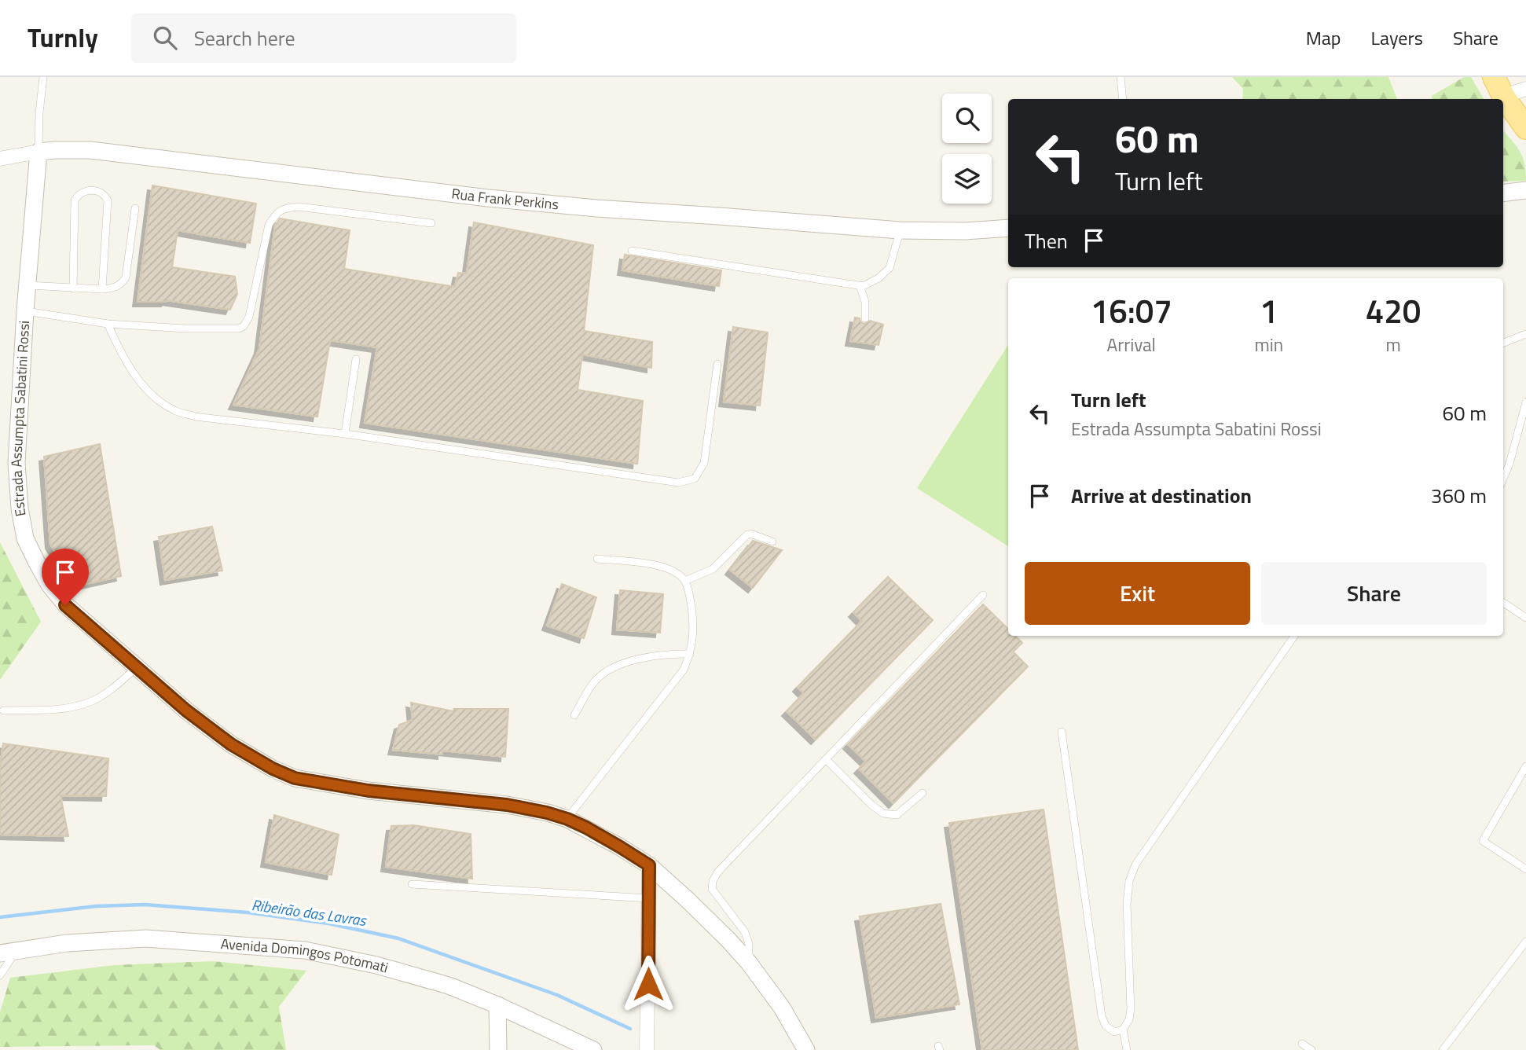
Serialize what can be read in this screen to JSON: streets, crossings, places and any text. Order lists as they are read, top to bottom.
{
  "streets": {
    "street": ["Rua Frank Perkins", "Estrada Assumpta Sabatini Rossi", "Avenida Domingos Potomati"]
  },
  "crossings": [
    ["Rua Frank Perkins", "Estrada Assumpta Sabatini Rossi"]
  ],
  "water": ["Ribeirão das Lavras"],
  "page": {
    "header": "Turnly",
    "search": "Search here",
    "nav": ["Map", "Layers", "Share"],
    "turn": ["60 m", "Turn left"],
    "then": "Then",
    "eta": [
      "16:07",
      "Arrival",
      "1",
      "min",
      "420",
      "m"
    ],
    "list": [
      {
        "name": "Turn left",
        "note": "Estrada Assumpta Sabatini Rossi",
        "value": "60 m"
      },
      {
        "name": "Arrive at destination",
        "value": "360 m"
      }
    ],
    "buttons": ["Exit", "Share"]
  }
}
